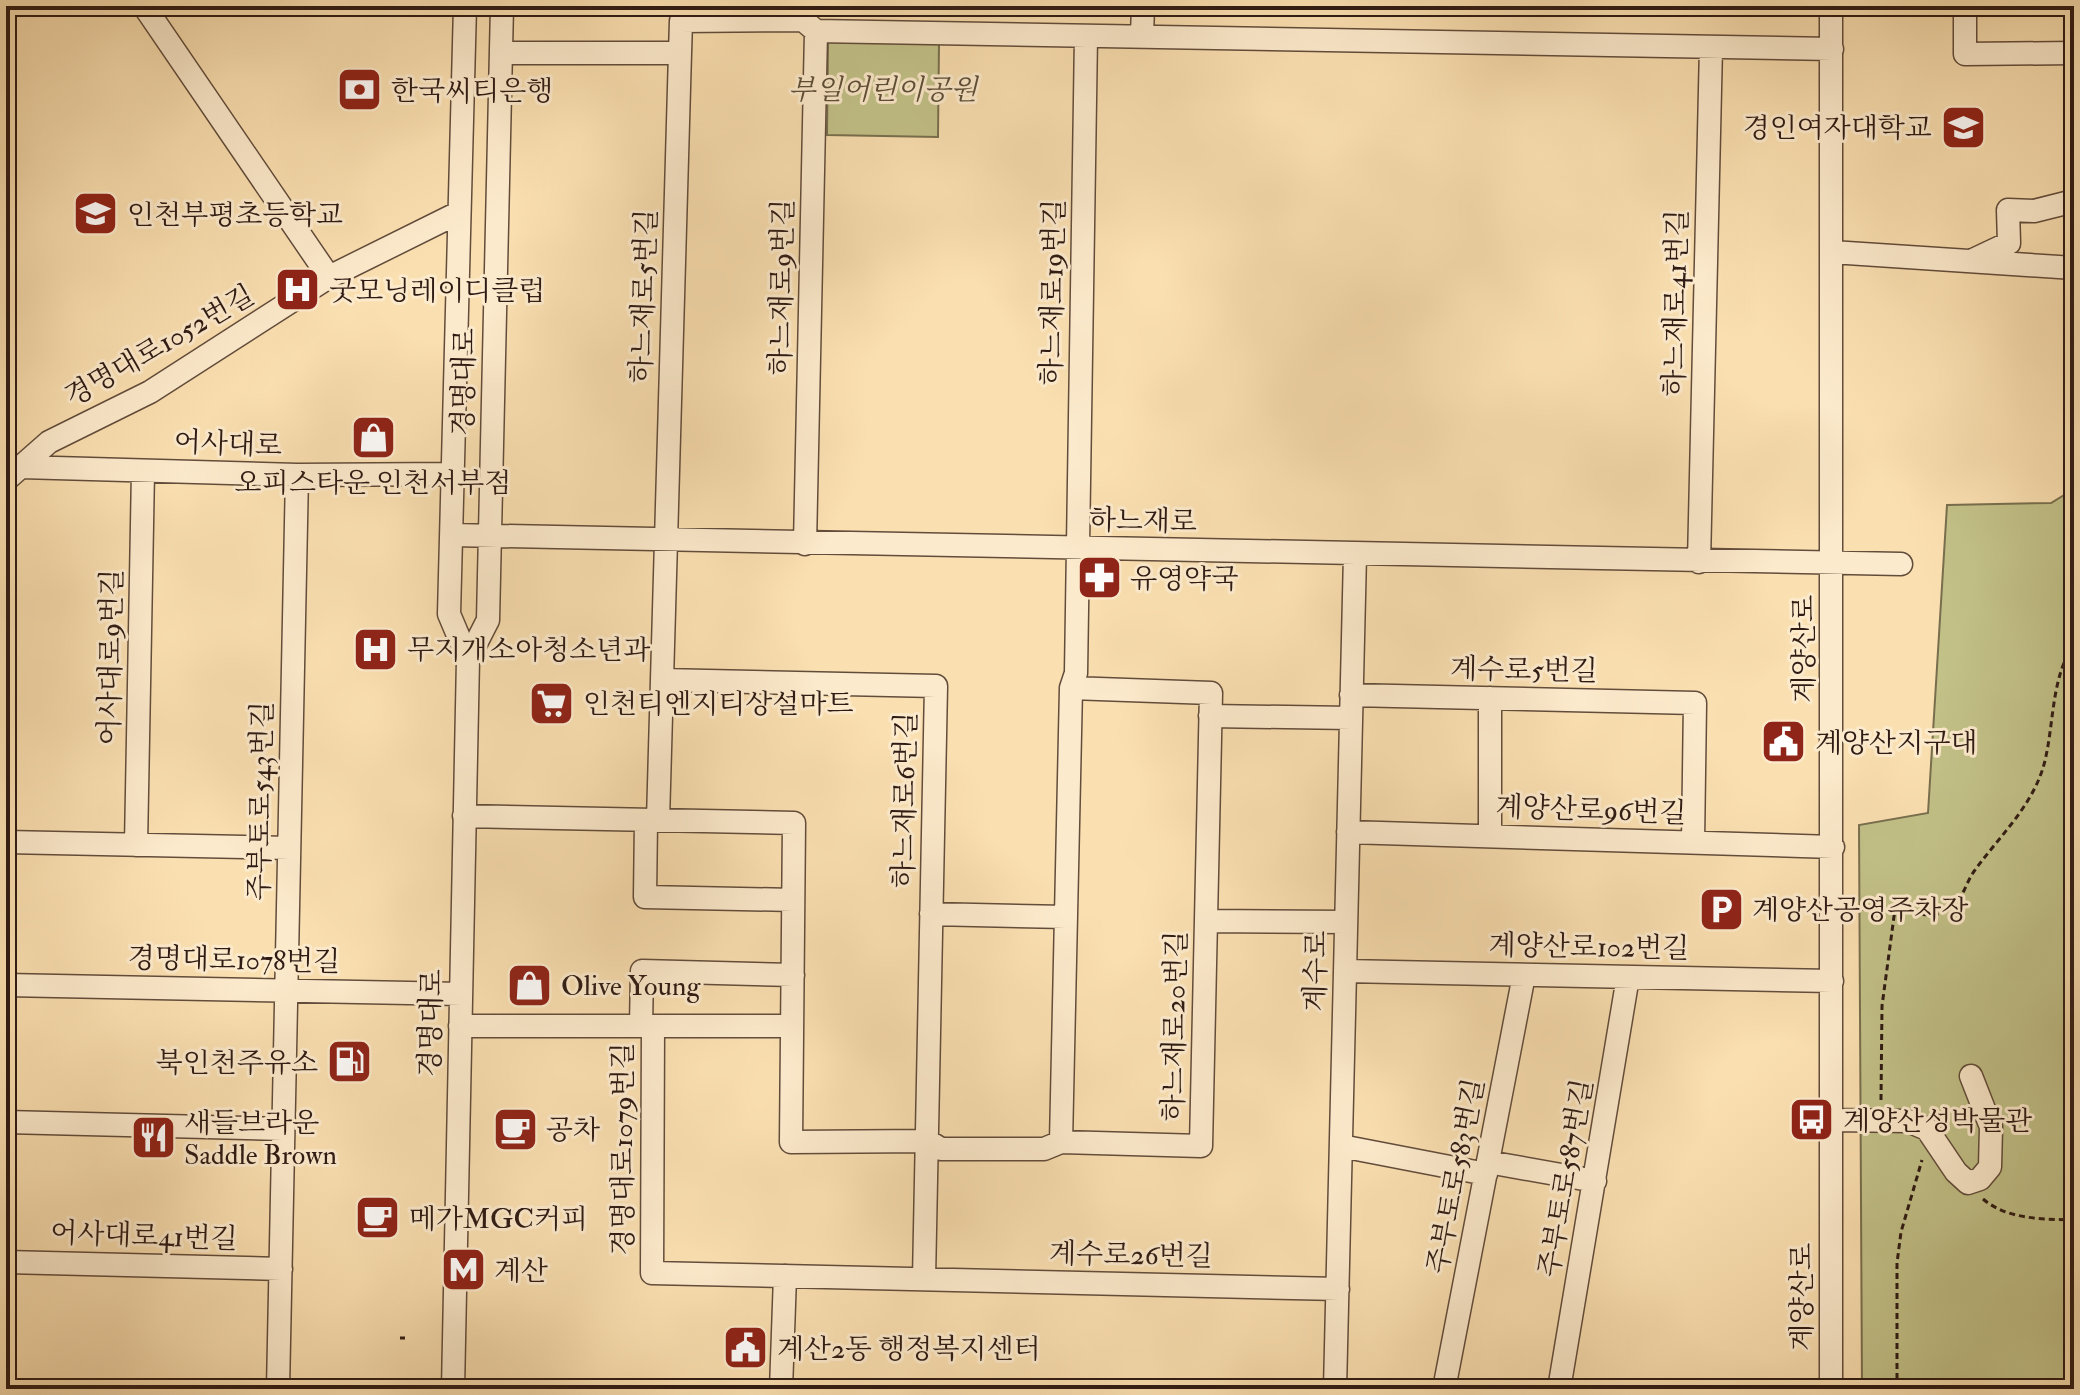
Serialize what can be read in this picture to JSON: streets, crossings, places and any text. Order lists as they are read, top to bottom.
{
  "streets": {
    "street": [
      "하느재로9번길",
      "하느재로19번길",
      "하느재로5번길",
      "하느재로41번길",
      "경명대로1052번길",
      "경명대로",
      "어사대로",
      "하느재로",
      "계양산로",
      "어사대로9번길",
      "계수로5번길",
      "하느재로6번길",
      "주부토로543번길",
      "계양산로96번길",
      "계양산로102번길",
      "경명대로1078번길",
      "계수로",
      "하느재로20번길",
      "경명대로1079번길",
      "주부토로583번길",
      "주부토로587번길",
      "어사대로41번길",
      "계수로26번길"
    ]
  },
  "crossings": [
    ["하느재로9번길", "하느재로"],
    ["하느재로19번길", "하느재로"],
    ["하느재로5번길", "하느재로"],
    ["하느재로41번길", "하느재로"],
    ["경명대로1052번길", "경명대로"],
    ["경명대로1052번길", "어사대로"],
    ["경명대로", "어사대로"],
    ["경명대로", "하느재로"],
    ["경명대로", "경명대로1078번길"],
    ["경명대로", "경명대로1079번길"],
    ["어사대로", "어사대로9번길"],
    ["어사대로", "주부토로543번길"],
    ["하느재로", "계양산로"],
    ["하느재로", "계수로"],
    ["계양산로", "계양산로96번길"],
    ["계양산로", "계양산로102번길"],
    ["계수로5번길", "계양산로96번길"],
    ["계수로5번길", "계수로"],
    ["하느재로6번길", "계수로26번길"],
    ["주부토로543번길", "경명대로1078번길"],
    ["주부토로543번길", "어사대로41번길"],
    ["계양산로96번길", "계수로"],
    ["계양산로102번길", "계수로"],
    ["계양산로102번길", "주부토로583번길"],
    ["계양산로102번길", "주부토로587번길"],
    ["계수로", "계수로26번길"],
    ["경명대로1079번길", "계수로26번길"]
  ],
  "parks": ["부일어린이공원"],
  "places": {
    "bank": ["한국씨티은행"],
    "school or university": ["경인여자대학교", "인천부평초등학교"],
    "hospital": ["굿모닝레이디클럽", "무지개소아청소년과"],
    "shop": ["오피스타운 인천서부점", "Olive Young"],
    "pharmacy": ["유영약국"],
    "supermarket": ["인천티엔지티상설마트"],
    "public building": ["계양산지구대", "계산2동 행정복지센터"],
    "parking": ["계양산공영주차장"],
    "fuel station": ["북인천주유소"],
    "bus stop": ["계양산성박물관"],
    "cafe": ["공차", "메가MGC커피"],
    "restaurant": ["새들브라운 Saddle Brown"],
    "metro station": ["계산"]
  }
}
